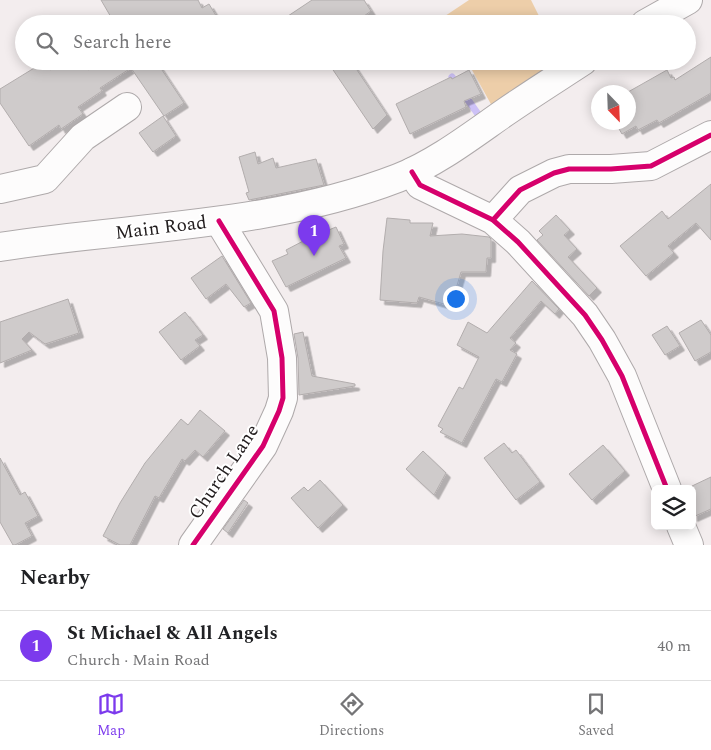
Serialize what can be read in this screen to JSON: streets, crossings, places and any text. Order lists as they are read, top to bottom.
{
  "streets": {
    "street": ["Main Road", "Church Lane"]
  },
  "crossings": [
    ["Main Road", "Church Lane"]
  ],
  "north": "bottom right",
  "page": {
    "search": "Search here",
    "pins": "1",
    "heading": "Nearby",
    "list": [
      {
        "mark": "1",
        "name": "St Michael & All Angels",
        "note": "Church · Main Road",
        "value": "40 m"
      }
    ],
    "nav": ["Map", "Directions", "Saved"]
  }
}
